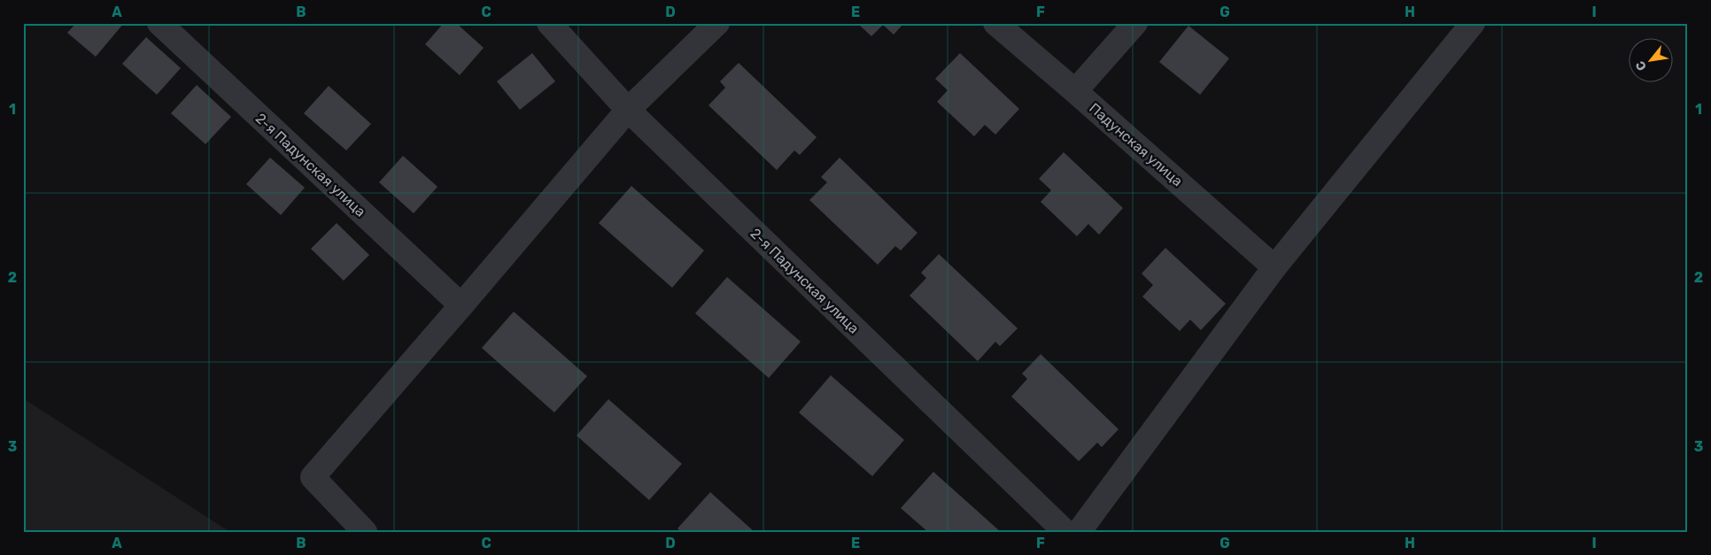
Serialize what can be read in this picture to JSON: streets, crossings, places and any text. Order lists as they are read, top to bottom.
{
  "streets": {
    "street": ["Падунская улица", "2-я Падунская улица"]
  },
  "north": "bottom left",
  "grid": {
    "columns": [
      "A",
      "B",
      "C",
      "D",
      "E",
      "F",
      "G",
      "H",
      "I"
    ],
    "rows": ["1", "2", "3"]
  }
}
